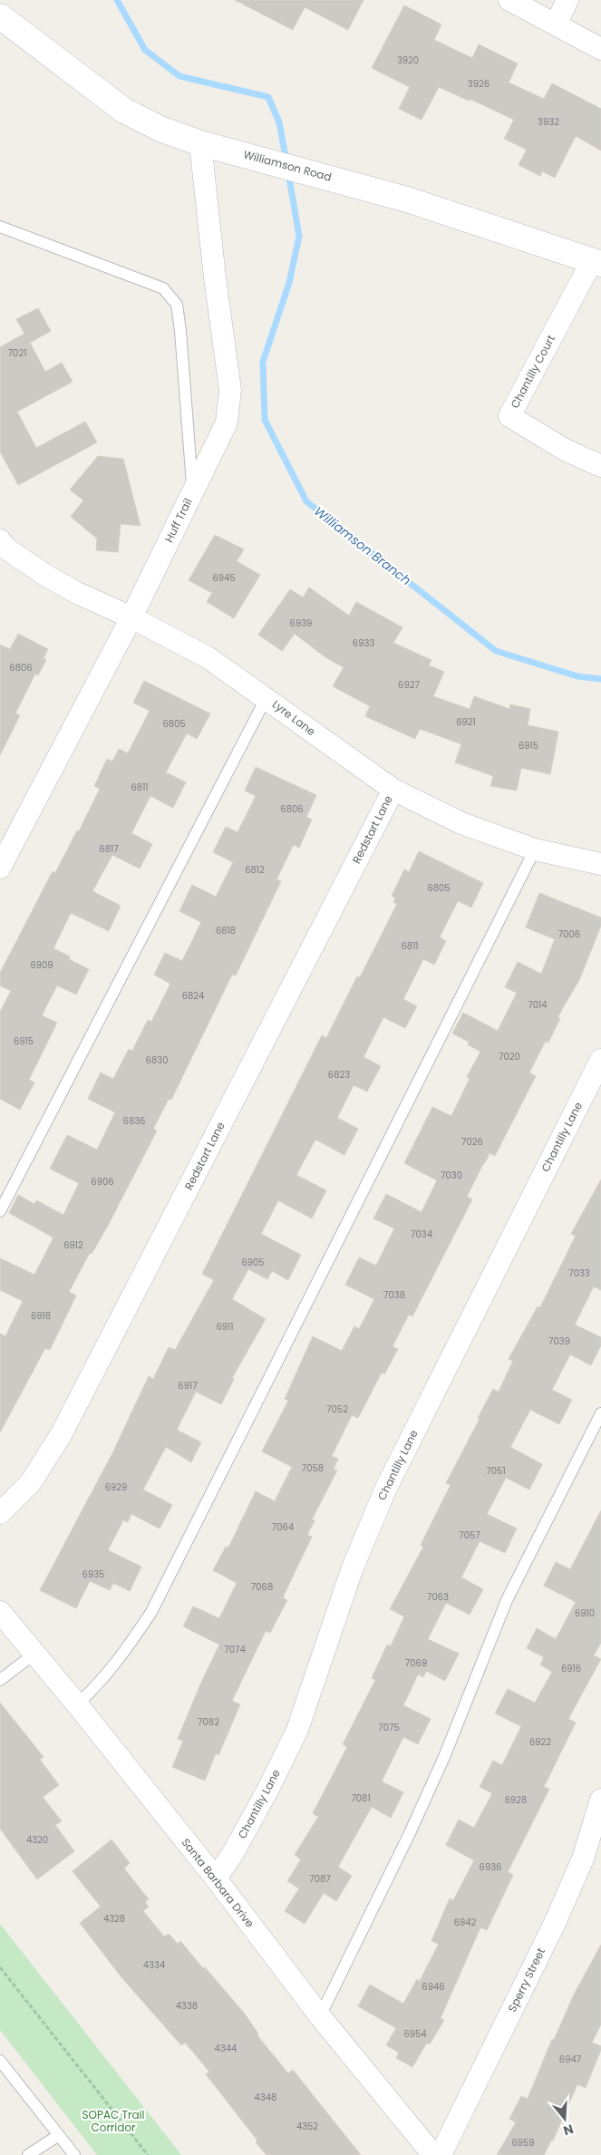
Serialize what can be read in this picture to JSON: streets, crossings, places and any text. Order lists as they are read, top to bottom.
{
  "streets": {
    "street": [
      "Williamson Road",
      "Chantilly Court",
      "Huff Trail",
      "Lyre Lane",
      "Redstart Lane",
      "Chantilly Lane",
      "Santa Barbara Drive",
      "Sperry Street"
    ]
  },
  "crossings": [
    ["Williamson Road", "Chantilly Court"],
    ["Williamson Road", "Huff Trail"],
    ["Huff Trail", "Lyre Lane"],
    ["Lyre Lane", "Redstart Lane"],
    ["Chantilly Lane", "Santa Barbara Drive"]
  ],
  "water": ["Williamson Branch"],
  "parks": ["SOPAC Trail Corridor"],
  "house_numbers": [
    "3920",
    "3926",
    "3932",
    "7021",
    "6945",
    "6939",
    "6933",
    "6806",
    "6927",
    "6921",
    "6805",
    "6915",
    "6811",
    "6806",
    "6817",
    "6812",
    "6805",
    "6818",
    "7006",
    "6811",
    "6909",
    "6824",
    "7014",
    "6915",
    "7020",
    "6830",
    "6823",
    "6836",
    "7026",
    "7030",
    "6906",
    "7034",
    "6912",
    "6905",
    "7033",
    "7038",
    "6918",
    "6911",
    "7039",
    "6917",
    "7052",
    "7058",
    "7051",
    "6929",
    "7064",
    "7057",
    "6935",
    "7068",
    "7063",
    "6910",
    "7074",
    "7069",
    "6916",
    "7082",
    "7075",
    "6922",
    "7081",
    "6928",
    "4320",
    "6936",
    "7087",
    "4328",
    "6942",
    "4334",
    "6946",
    "4338",
    "6954",
    "4344",
    "6947",
    "4348",
    "4352",
    "6959"
  ],
  "north": "bottom"
}
